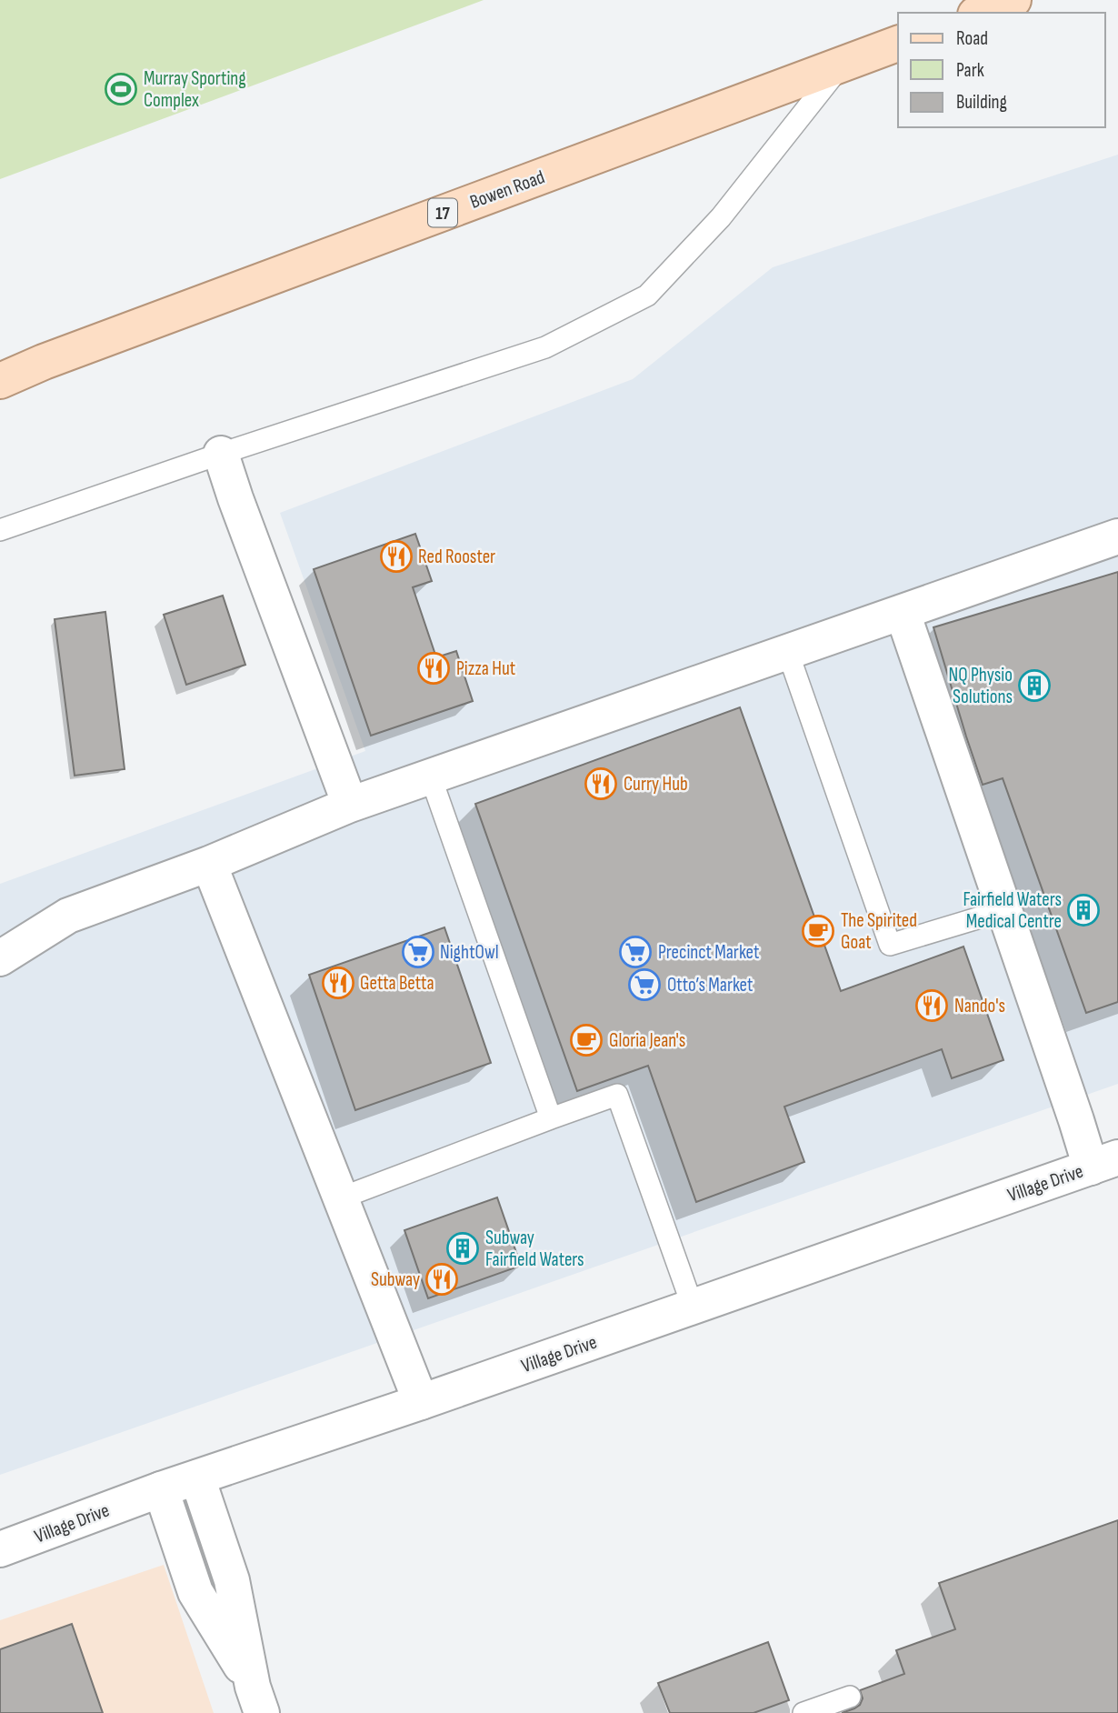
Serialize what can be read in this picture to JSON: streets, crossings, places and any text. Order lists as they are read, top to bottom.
{
  "streets": {
    "main road": ["Bowen Road", "17"],
    "street": ["Village Drive"]
  },
  "places": {
    "sports": ["Murray Sporting Complex"],
    "restaurant": [
      "Red Rooster",
      "Pizza Hut",
      "Curry Hub",
      "Getta Betta",
      "Nando's",
      "Subway"
    ],
    "building": ["NQ Physio Solutions", "Fairfield Waters Medical Centre", "Subway Fairfield Waters"],
    "cafe": ["The Spirited Goat", "Gloria Jean's"],
    "supermarket": ["NightOwl", "Precinct Market", "Otto’s Market"]
  },
  "legend": ["Road", "Park", "Building"]
}
